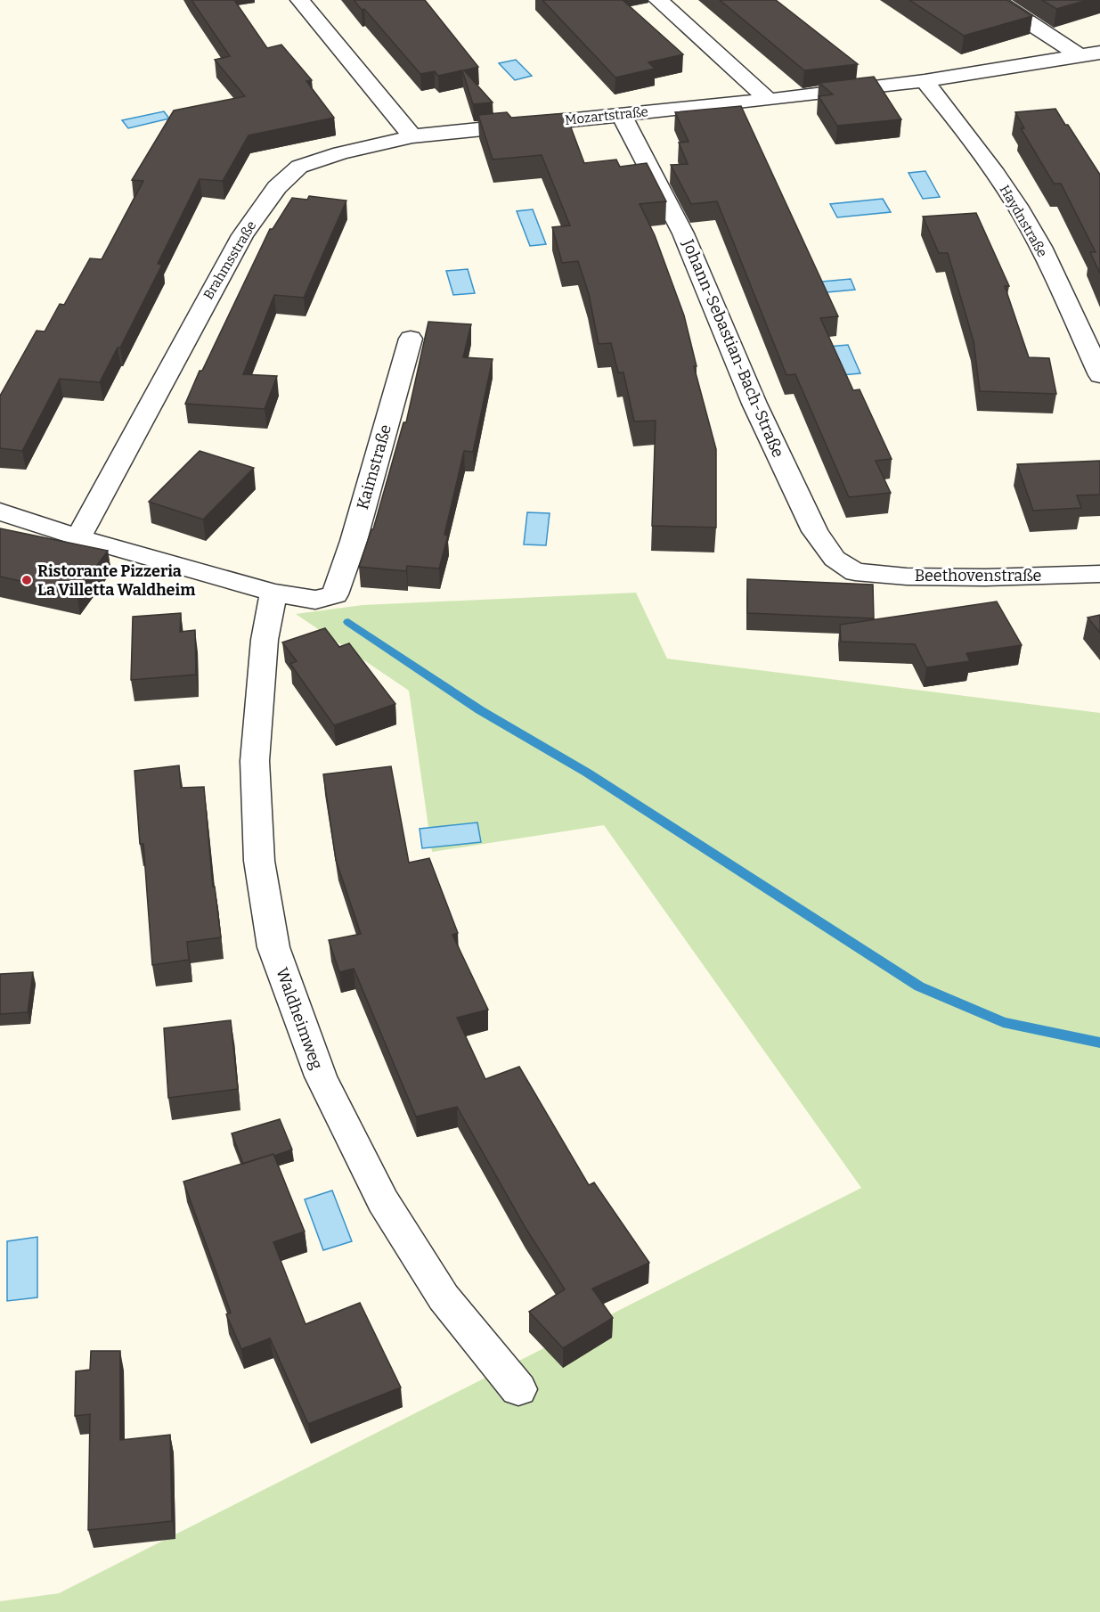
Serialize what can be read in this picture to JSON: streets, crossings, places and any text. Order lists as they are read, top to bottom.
{
  "streets": {
    "street": [
      "Mozartstraße",
      "Haydnstraße",
      "Brahmsstraße",
      "Johann-Sebastian-Bach-Straße",
      "Kaimstraße",
      "Beethovenstraße",
      "Waldheimweg"
    ]
  },
  "crossings": [
    ["Mozartstraße", "Haydnstraße"],
    ["Mozartstraße", "Brahmsstraße"],
    ["Mozartstraße", "Johann-Sebastian-Bach-Straße"],
    ["Johann-Sebastian-Bach-Straße", "Beethovenstraße"],
    ["Kaimstraße", "Waldheimweg"]
  ],
  "places": ["Ristorante Pizzeria La Villetta Waldheim"]
}
